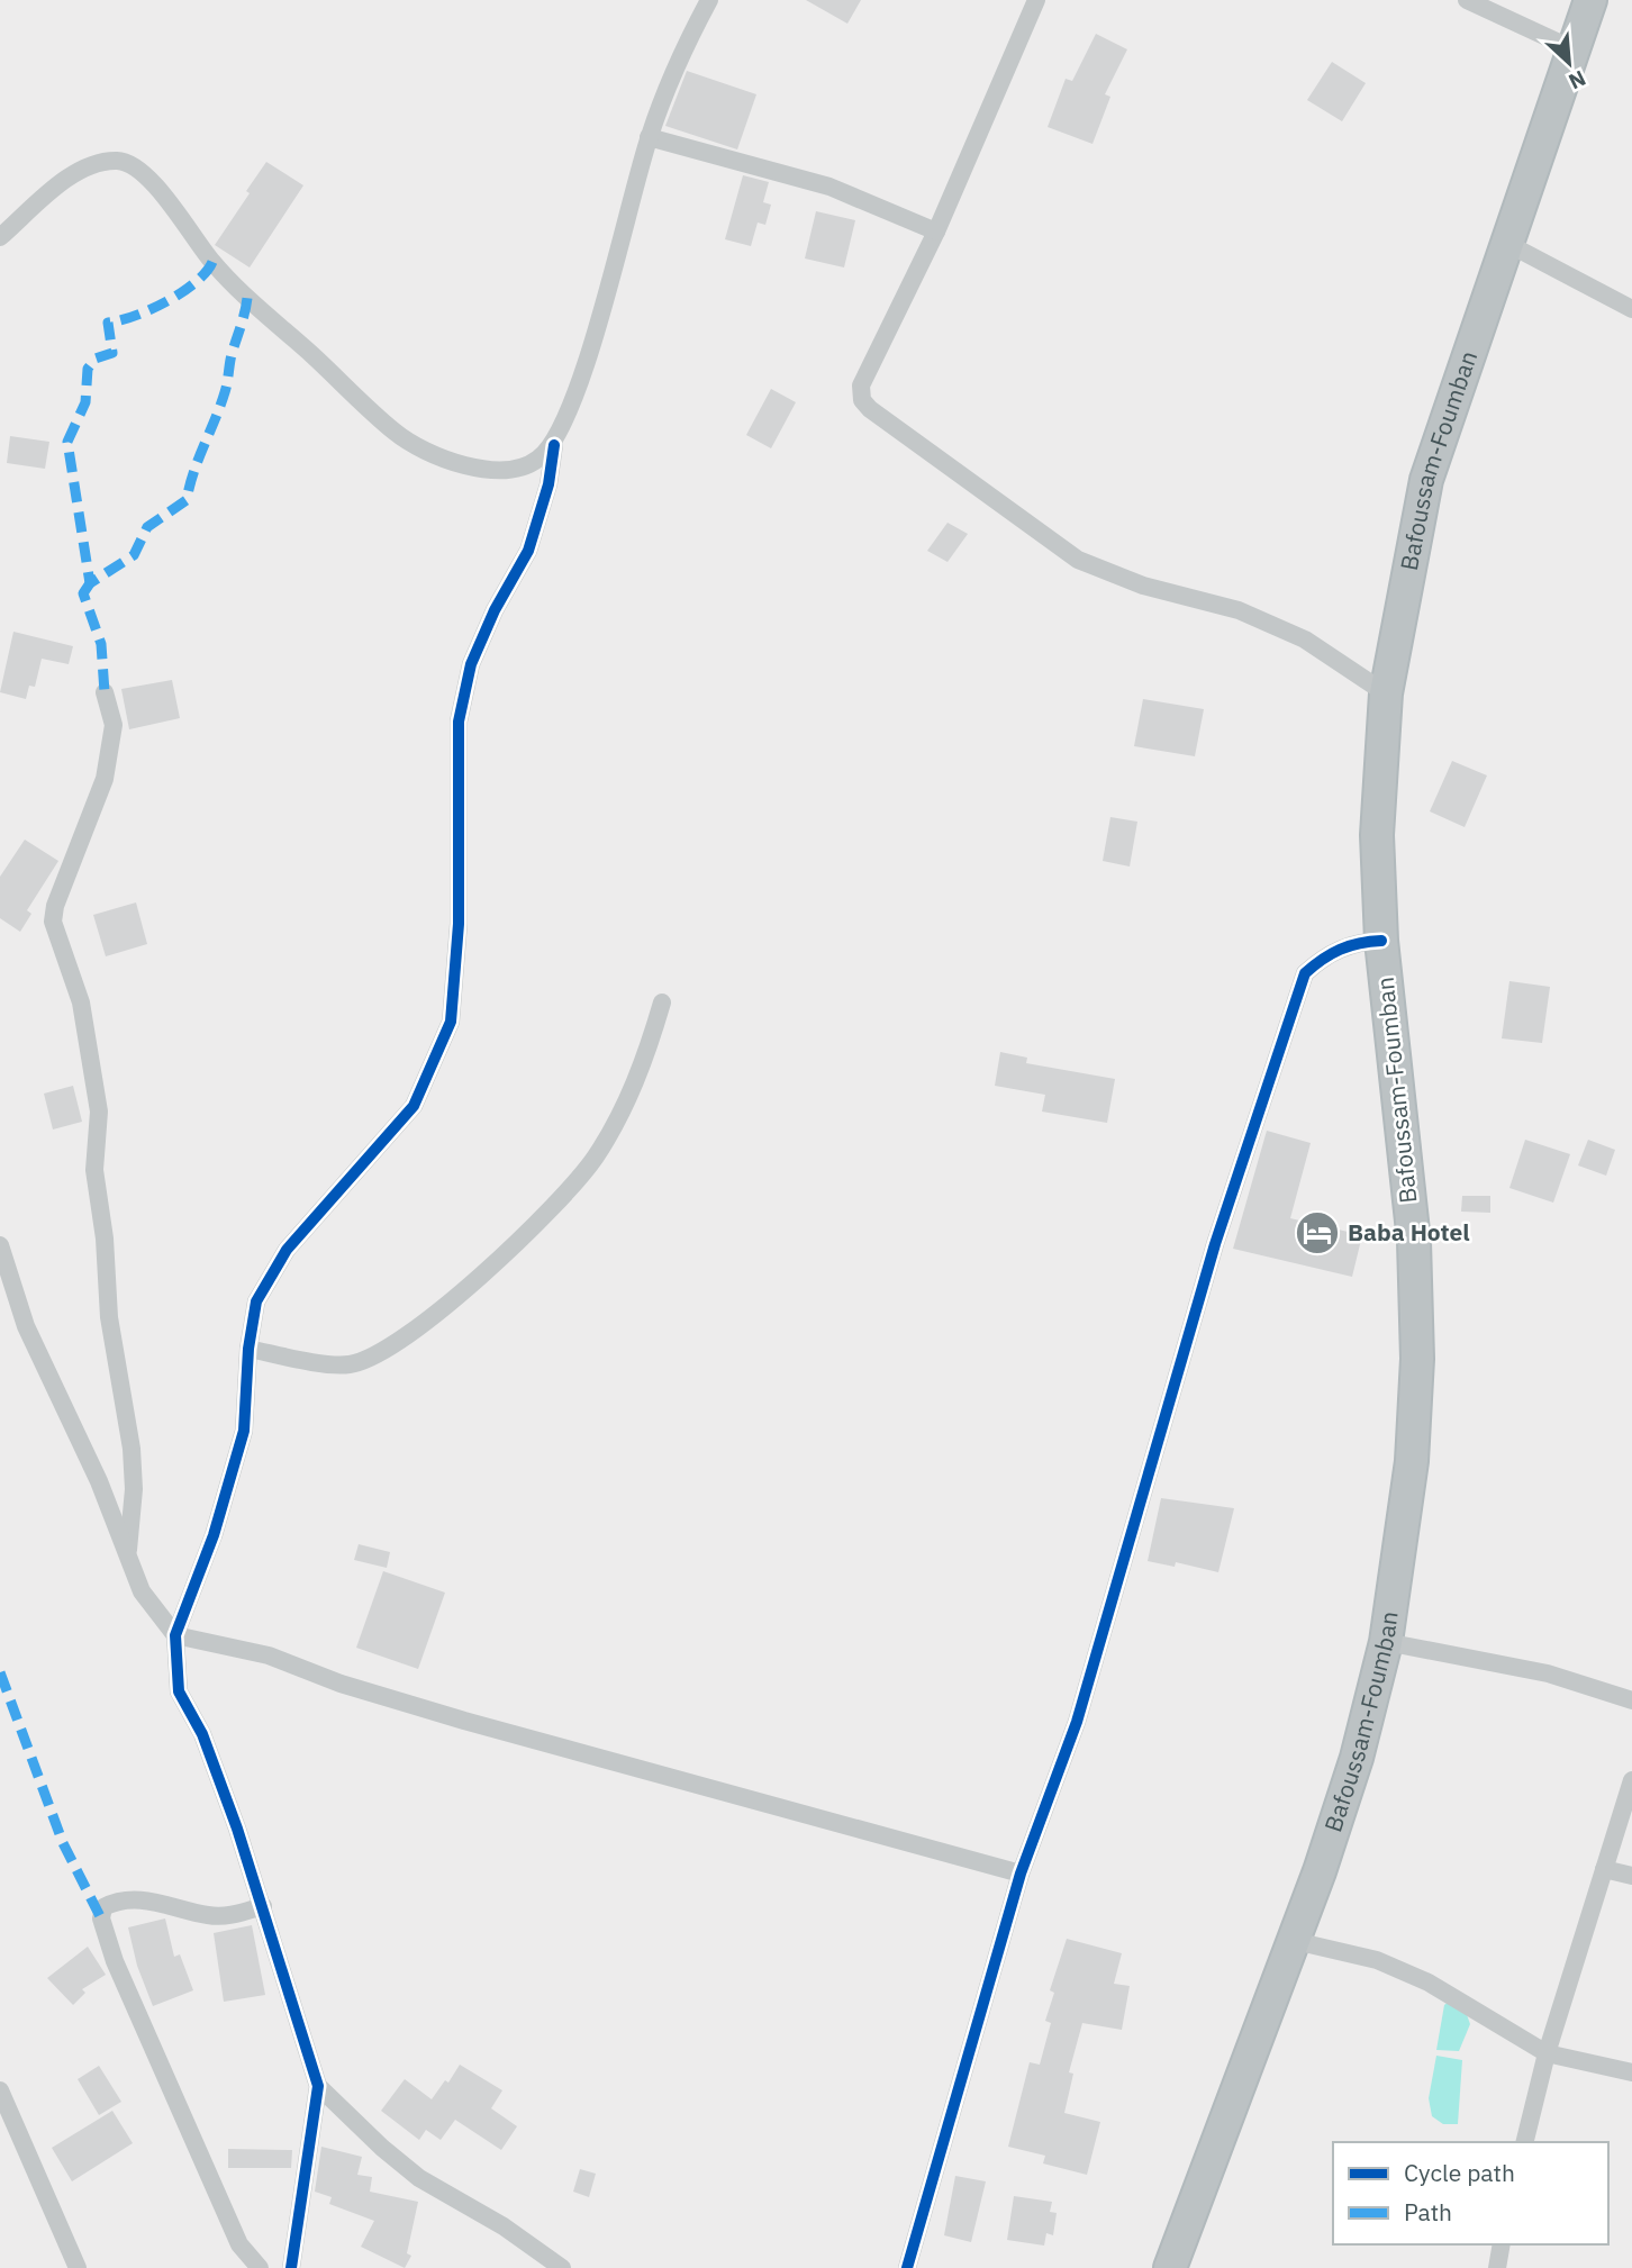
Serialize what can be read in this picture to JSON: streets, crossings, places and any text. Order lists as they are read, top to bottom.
{
  "streets": {
    "highway": ["Bafoussam-Foumban"]
  },
  "places": {
    "hotel": ["Baba Hotel"]
  },
  "legend": ["Cycle path", "Path"],
  "north": "bottom right"
}
